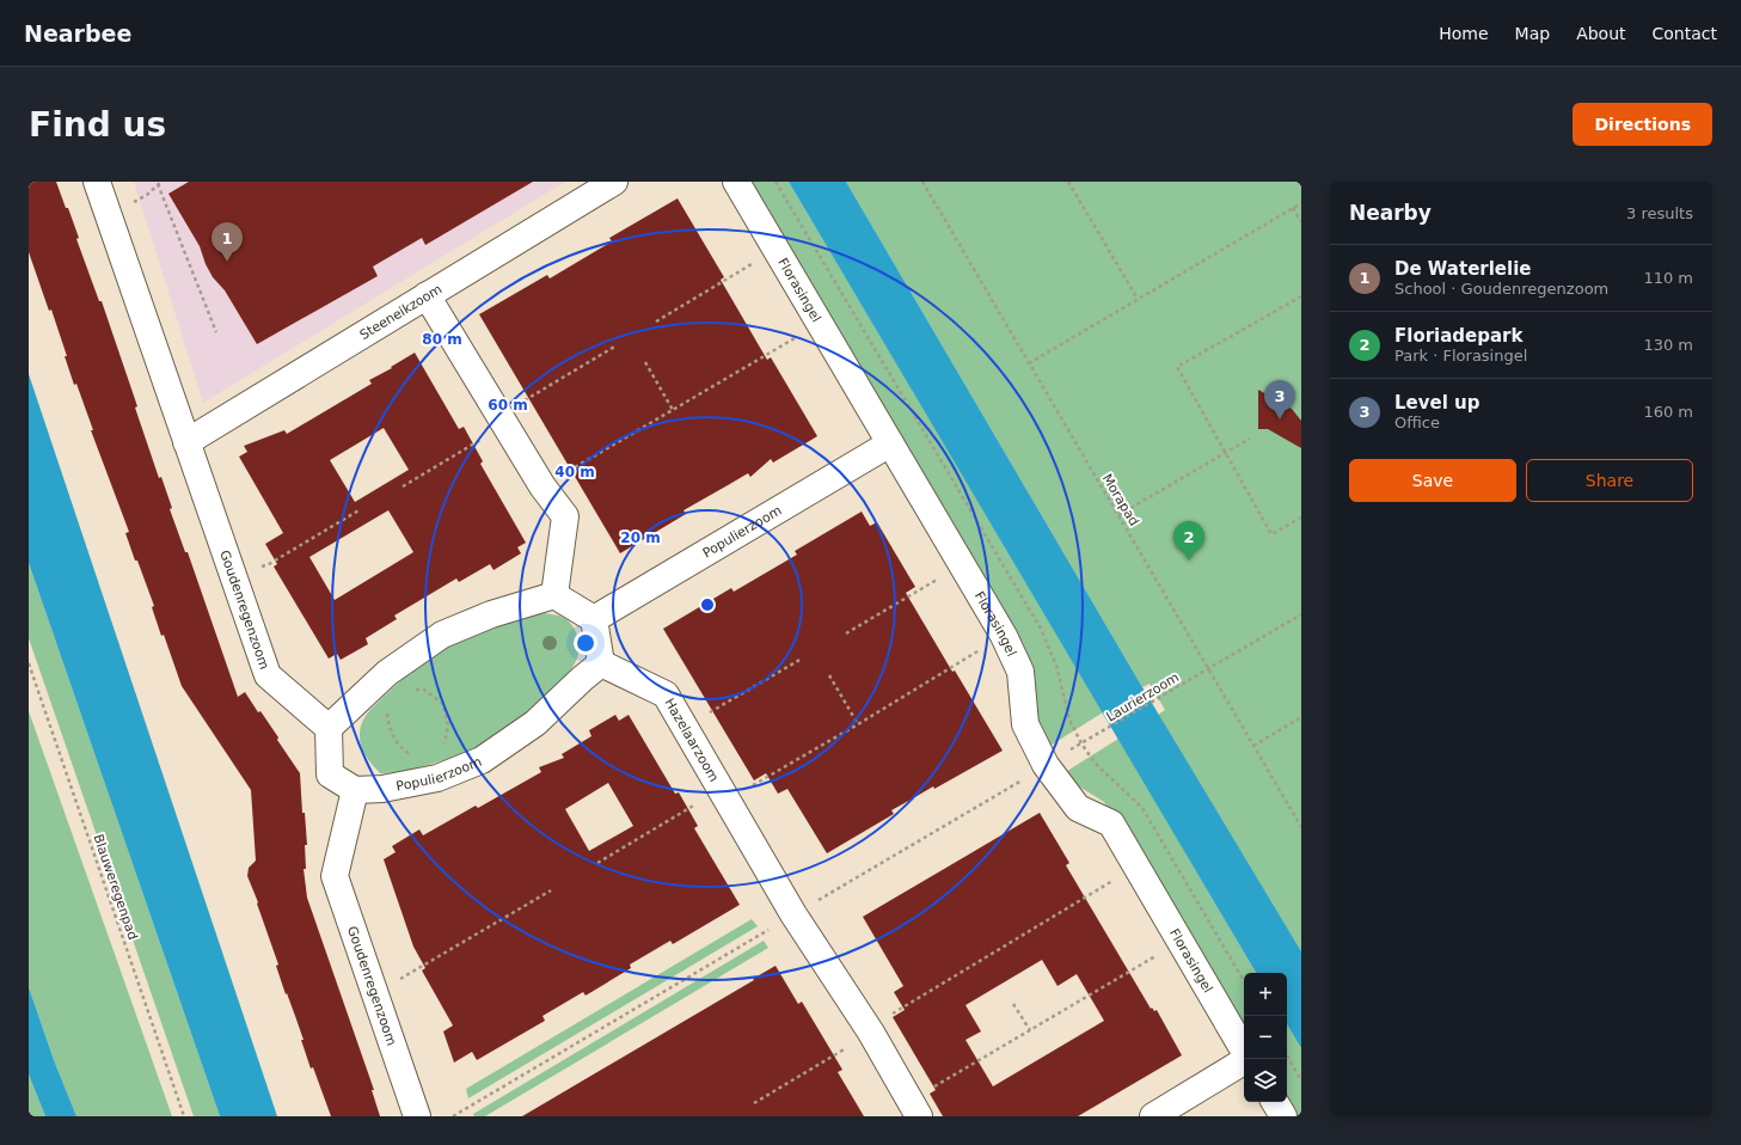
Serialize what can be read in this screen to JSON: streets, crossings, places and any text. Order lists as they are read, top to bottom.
{
  "streets": {
    "street": [
      "Florasingel",
      "Steeneikzoom",
      "Populierzoom",
      "Goudenregenzoom",
      "Hazelaarzoom"
    ],
    "path": ["Morapad", "Laurierzoom", "Blauweregenpad"]
  },
  "crossings": [
    ["Florasingel", "Populierzoom"],
    ["Steeneikzoom", "Goudenregenzoom"],
    ["Morapad", "Laurierzoom"],
    ["Populierzoom", "Goudenregenzoom"],
    ["Populierzoom", "Hazelaarzoom"]
  ],
  "page": {
    "header": "Nearbee",
    "nav": [
      "Home",
      "Map",
      "About",
      "Contact"
    ],
    "buttons": [
      "Directions",
      ["Save", "Share"]
    ],
    "title": "Find us",
    "heading": ["Nearby", "3 results"],
    "pins": ["1", "3", "2"],
    "list": [
      {
        "mark": "1",
        "name": "De Waterlelie",
        "note": "School · Goudenregenzoom",
        "value": "110 m"
      },
      {
        "mark": "2",
        "name": "Floriadepark",
        "note": "Park · Florasingel",
        "value": "130 m"
      },
      {
        "mark": "3",
        "name": "Level up",
        "note": "Office",
        "value": "160 m"
      }
    ],
    "map_buttons": ["+", "−"]
  },
  "rings": [
    "80 m",
    "60 m",
    "40 m",
    "20 m"
  ]
}
